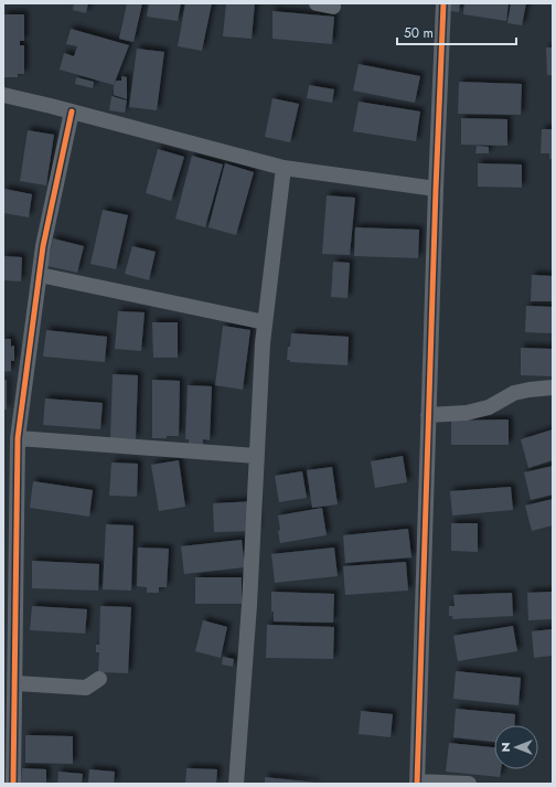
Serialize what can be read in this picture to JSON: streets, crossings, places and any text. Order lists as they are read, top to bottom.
{
  "scale_bar": "50 m",
  "north": "left"
}
